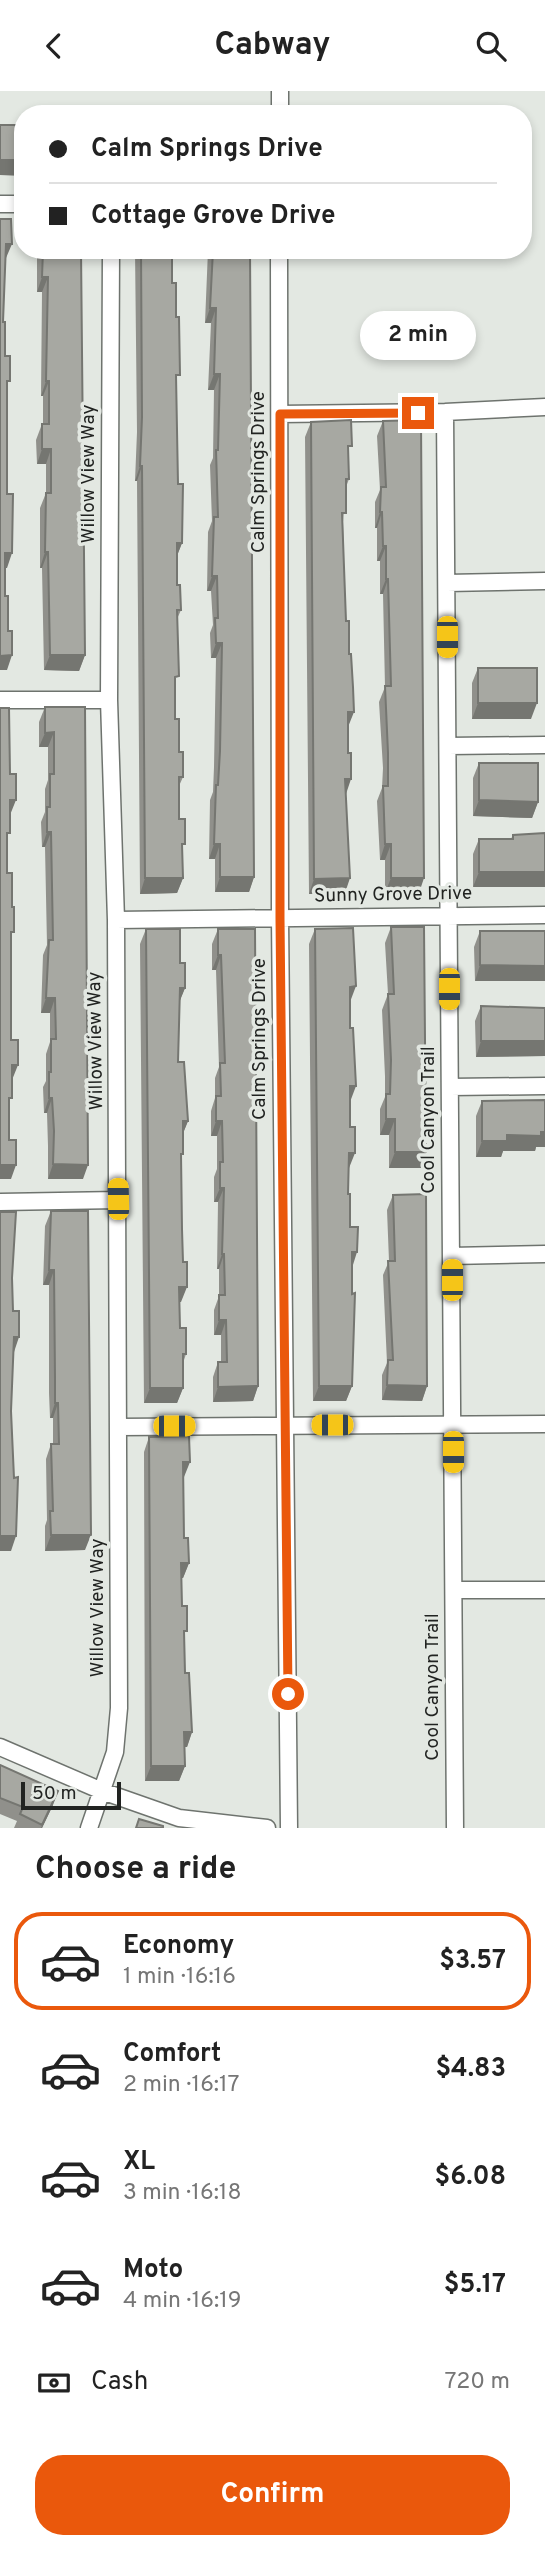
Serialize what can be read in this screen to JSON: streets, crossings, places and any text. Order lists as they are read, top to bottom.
{
  "streets": {
    "street": [
      "Calm Springs Drive",
      "Willow View Way",
      "Sunny Grove Drive",
      "Cool Canyon Trail"
    ]
  },
  "crossings": [
    ["Calm Springs Drive", "Sunny Grove Drive"],
    ["Willow View Way", "Sunny Grove Drive"],
    ["Sunny Grove Drive", "Cool Canyon Trail"]
  ],
  "scale_bar": "50 m",
  "page": {
    "header": "Cabway",
    "banner": ["Calm Springs Drive", "Cottage Grove Drive"],
    "bubble": "2 min",
    "scale": "50 m",
    "heading": "Choose a ride",
    "list": [
      {
        "name": "Economy",
        "note": "1 min · 16:16",
        "value": "$3.57"
      },
      {
        "name": "Comfort",
        "note": "2 min · 16:17",
        "value": "$4.83"
      },
      {
        "name": "XL",
        "note": "3 min · 16:18",
        "value": "$6.08"
      },
      {
        "name": "Moto",
        "note": "4 min · 16:19",
        "value": "$5.17"
      }
    ],
    "pay": ["Cash", "720 m"],
    "buttons": "Confirm"
  }
}
